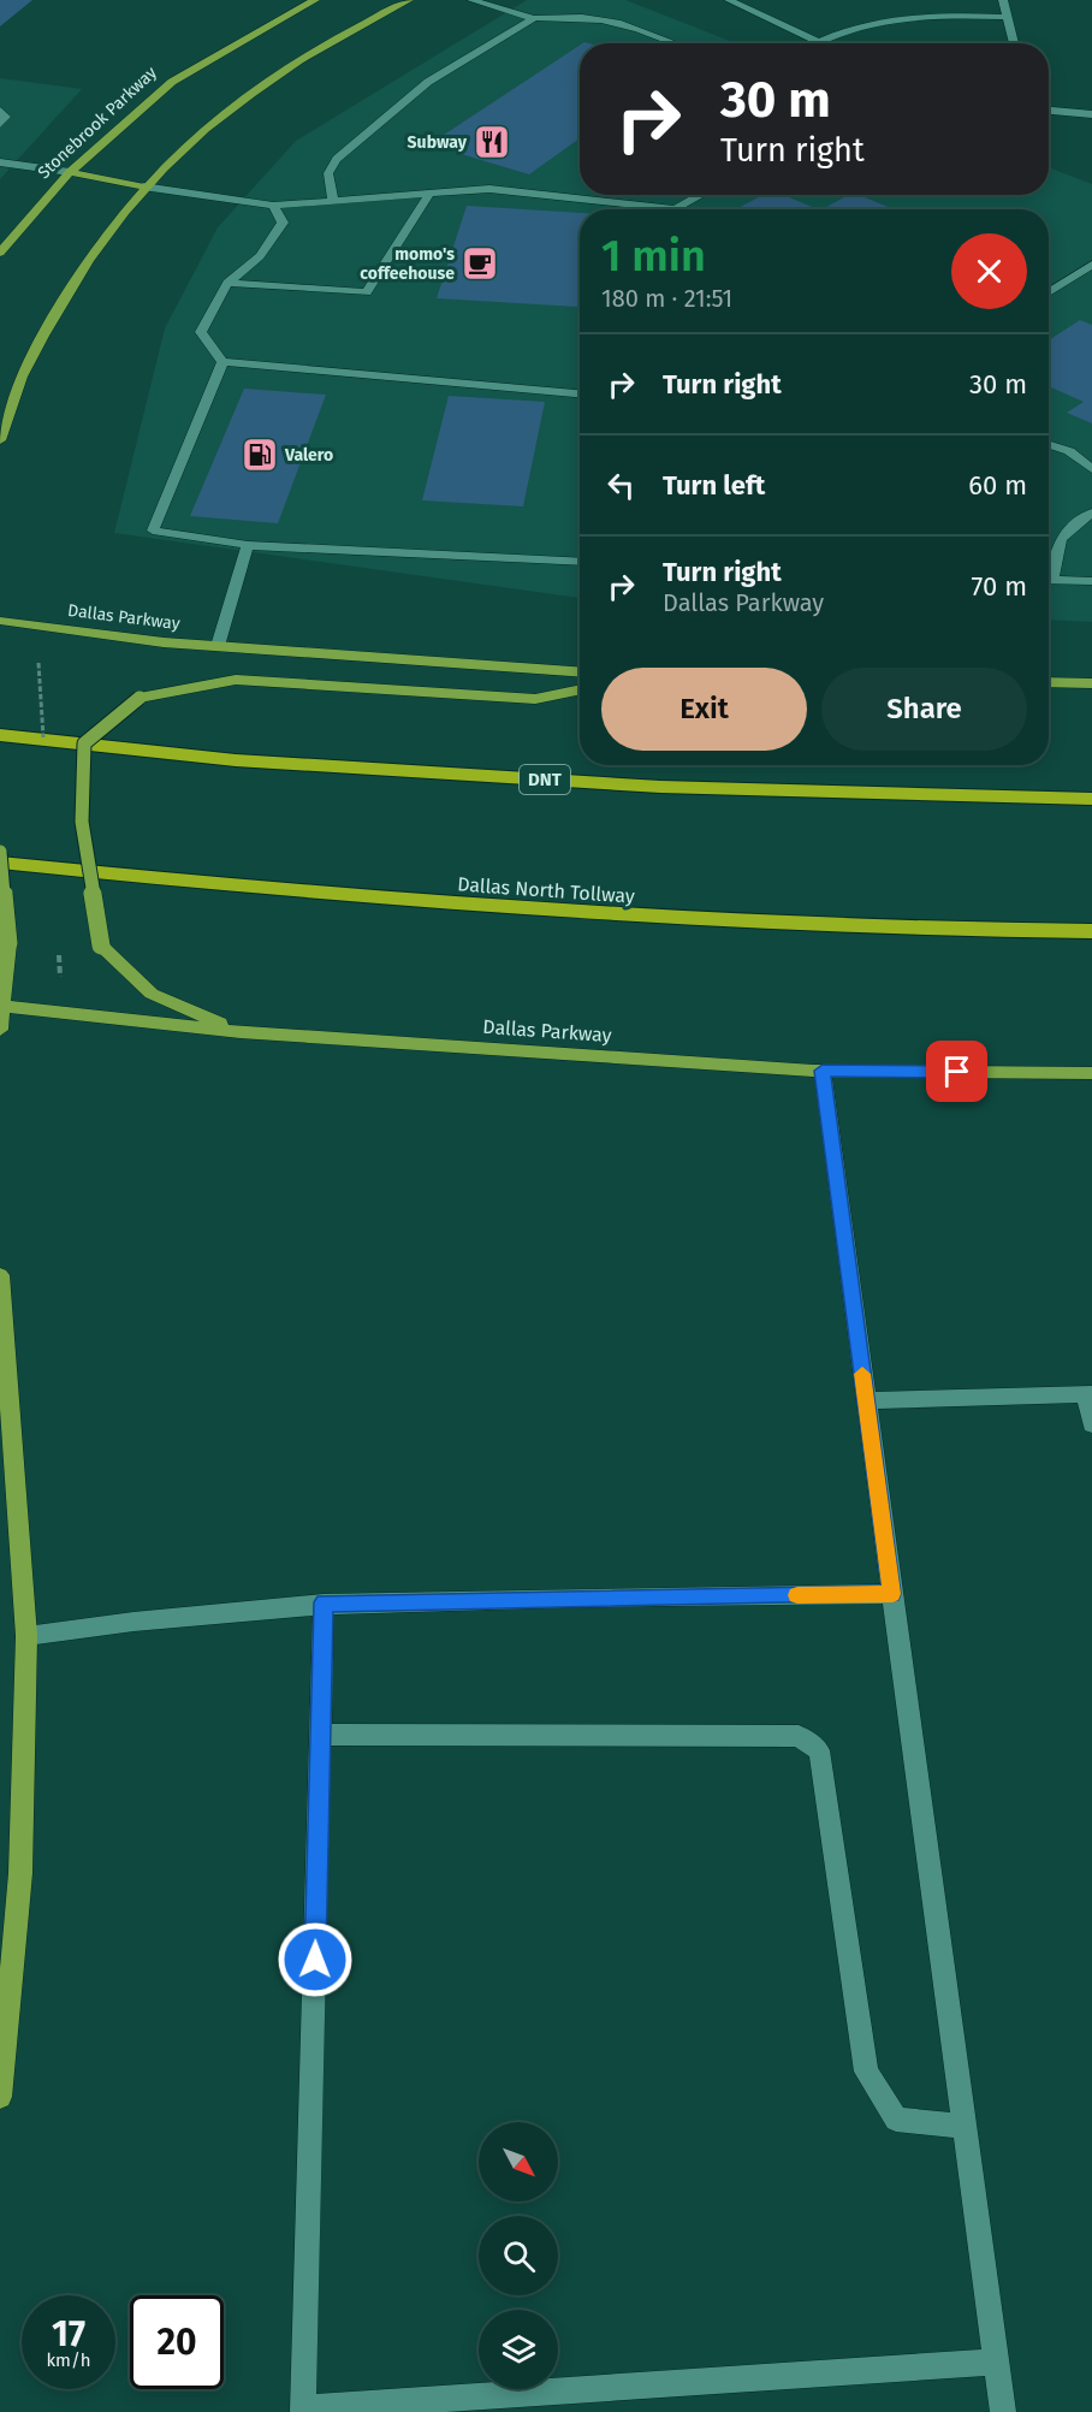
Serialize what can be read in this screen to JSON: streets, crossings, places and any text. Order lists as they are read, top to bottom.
{
  "streets": {
    "highway": ["DNT", "Dallas North Tollway"],
    "main road": ["Stonebrook Parkway", "Dallas Parkway"]
  },
  "places": {
    "restaurant": ["Subway"],
    "cafe": ["momo's coffeehouse"],
    "fuel station": ["Valero"]
  },
  "north": "bottom right",
  "page": {
    "turn": ["30 m", "Turn right"],
    "heading": ["1 min", "180 m · 21:51"],
    "list": [
      {
        "name": "Turn right",
        "value": "30 m"
      },
      {
        "name": "Turn left",
        "value": "60 m"
      },
      {
        "name": "Turn right",
        "note": "Dallas Parkway",
        "value": "70 m"
      }
    ],
    "buttons": ["Exit", "Share"],
    "speed": "17 km/h",
    "limit": "20"
  }
}
